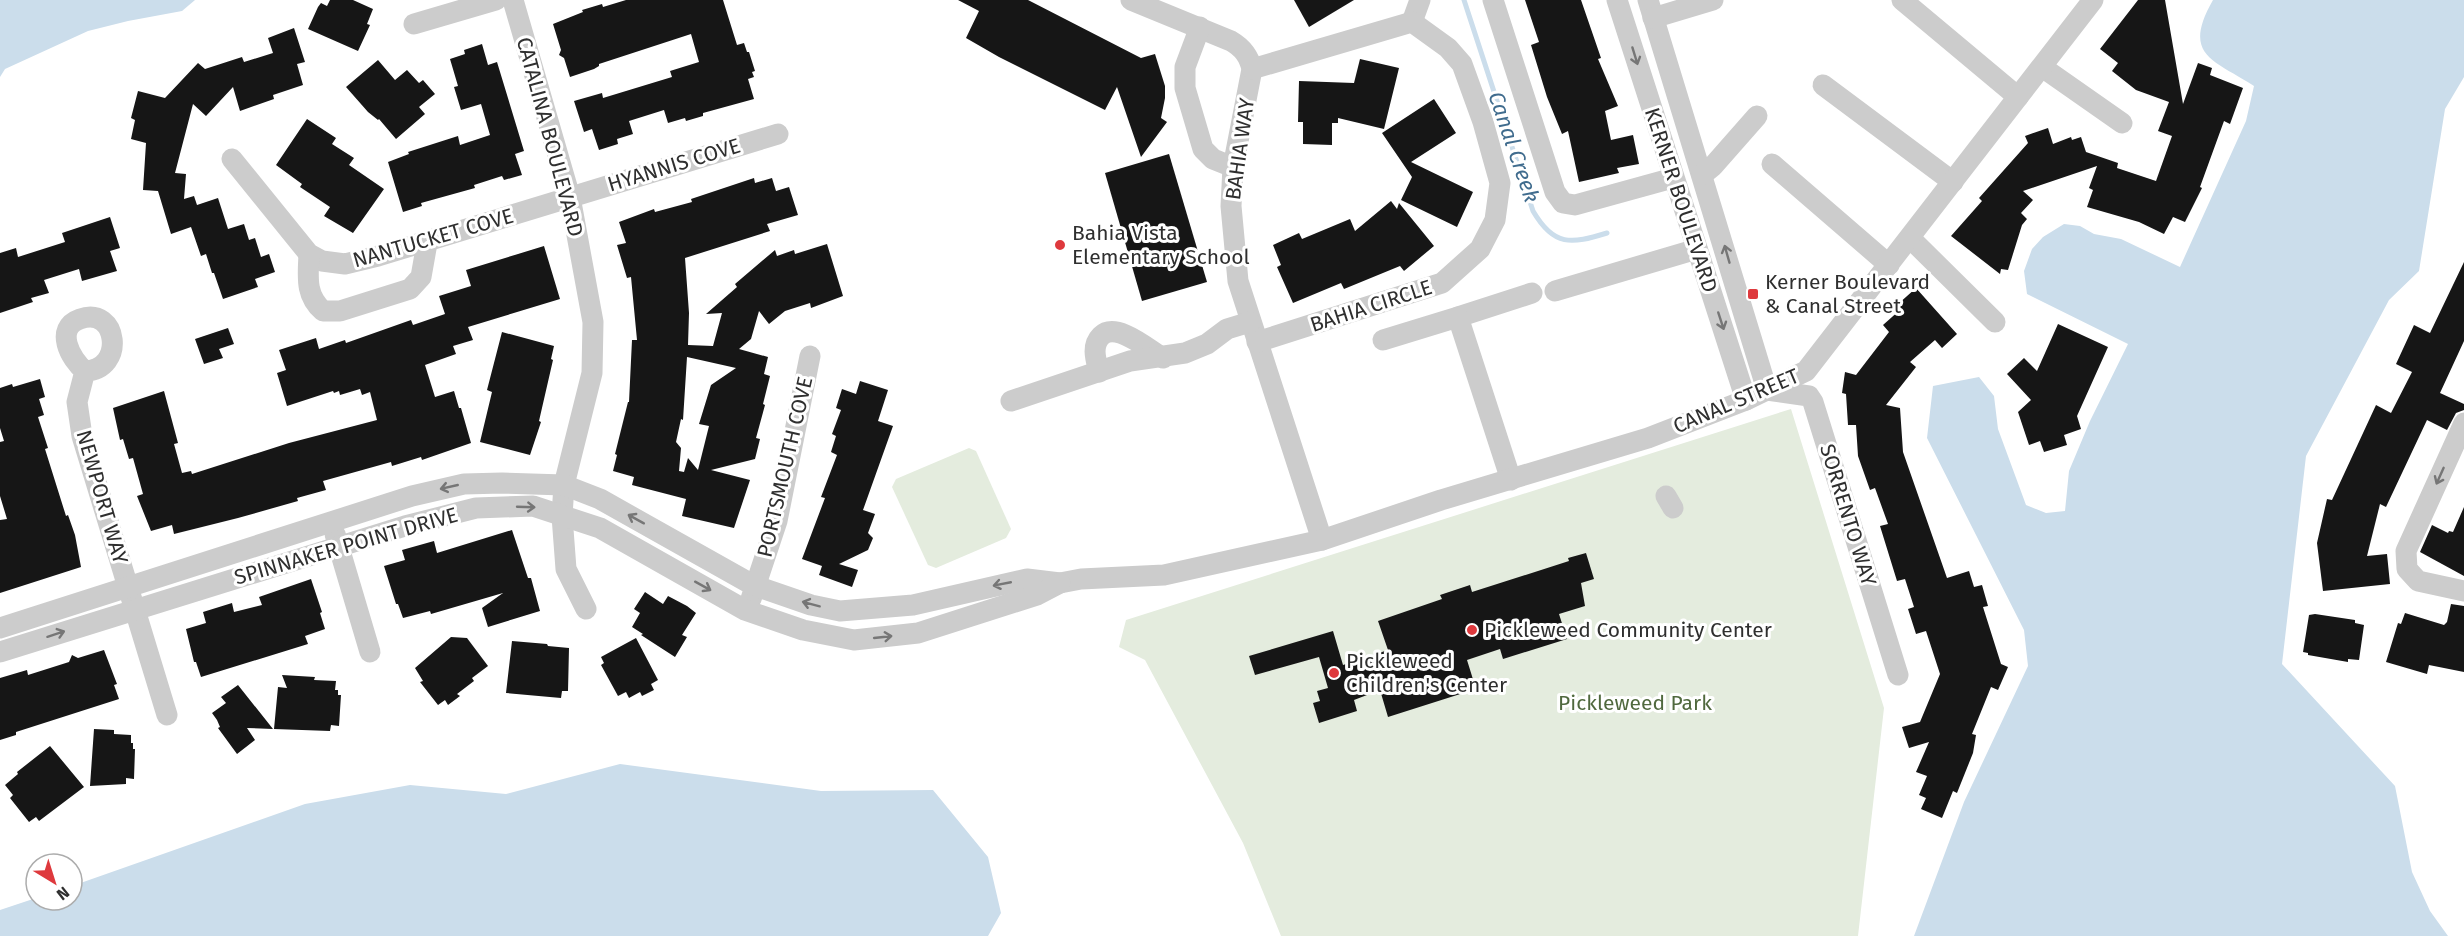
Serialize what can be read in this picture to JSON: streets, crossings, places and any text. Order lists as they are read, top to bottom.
{
  "streets": {
    "street": [
      "CATALINA BOULEVARD",
      "BAHIA WAY",
      "HYANNIS COVE",
      "KERNER BOULEVARD",
      "NANTUCKET COVE",
      "BAHIA CIRCLE",
      "CANAL STREET",
      "PORTSMOUTH COVE",
      "NEWPORT WAY",
      "SORRENTO WAY",
      "SPINNAKER POINT DRIVE"
    ]
  },
  "crossings": [
    ["CATALINA BOULEVARD", "HYANNIS COVE"],
    ["CATALINA BOULEVARD", "NANTUCKET COVE"],
    ["CATALINA BOULEVARD", "SPINNAKER POINT DRIVE"],
    ["BAHIA WAY", "BAHIA CIRCLE"],
    ["BAHIA WAY", "CANAL STREET"],
    ["BAHIA WAY", "SPINNAKER POINT DRIVE"],
    ["HYANNIS COVE", "NANTUCKET COVE"],
    ["KERNER BOULEVARD", "CANAL STREET"],
    ["KERNER BOULEVARD", "SORRENTO WAY"],
    ["CANAL STREET", "SORRENTO WAY"],
    ["CANAL STREET", "SPINNAKER POINT DRIVE"],
    ["PORTSMOUTH COVE", "SPINNAKER POINT DRIVE"],
    ["NEWPORT WAY", "SPINNAKER POINT DRIVE"]
  ],
  "water": ["Canal Creek"],
  "parks": ["Pickleweed Park"],
  "places": {
    "other": ["Bahia Vista Elementary School", "Pickleweed Community Center", "Pickleweed Children's Center"],
    "transit": ["Kerner Boulevard & Canal Street"]
  },
  "north": "bottom right"
}
